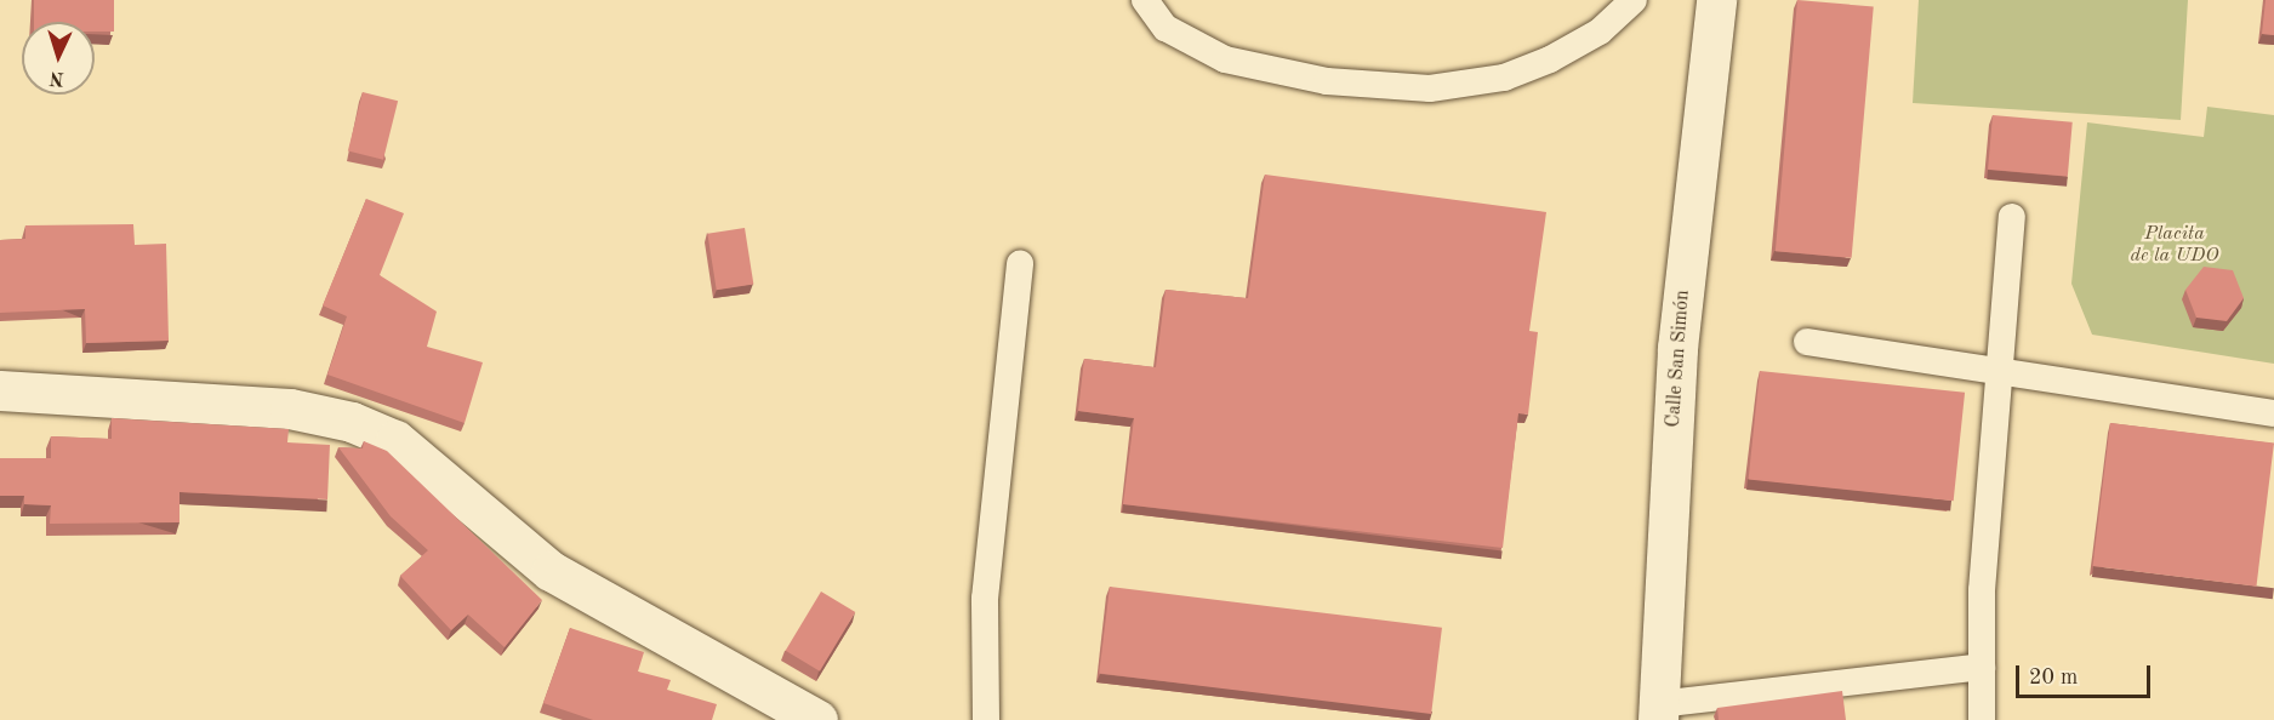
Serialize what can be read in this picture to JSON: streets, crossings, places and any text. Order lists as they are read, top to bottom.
{
  "streets": {
    "street": ["Calle San Simón"]
  },
  "parks": ["Placita de la UDO"],
  "scale_bar": "20 m",
  "north": "bottom"
}
